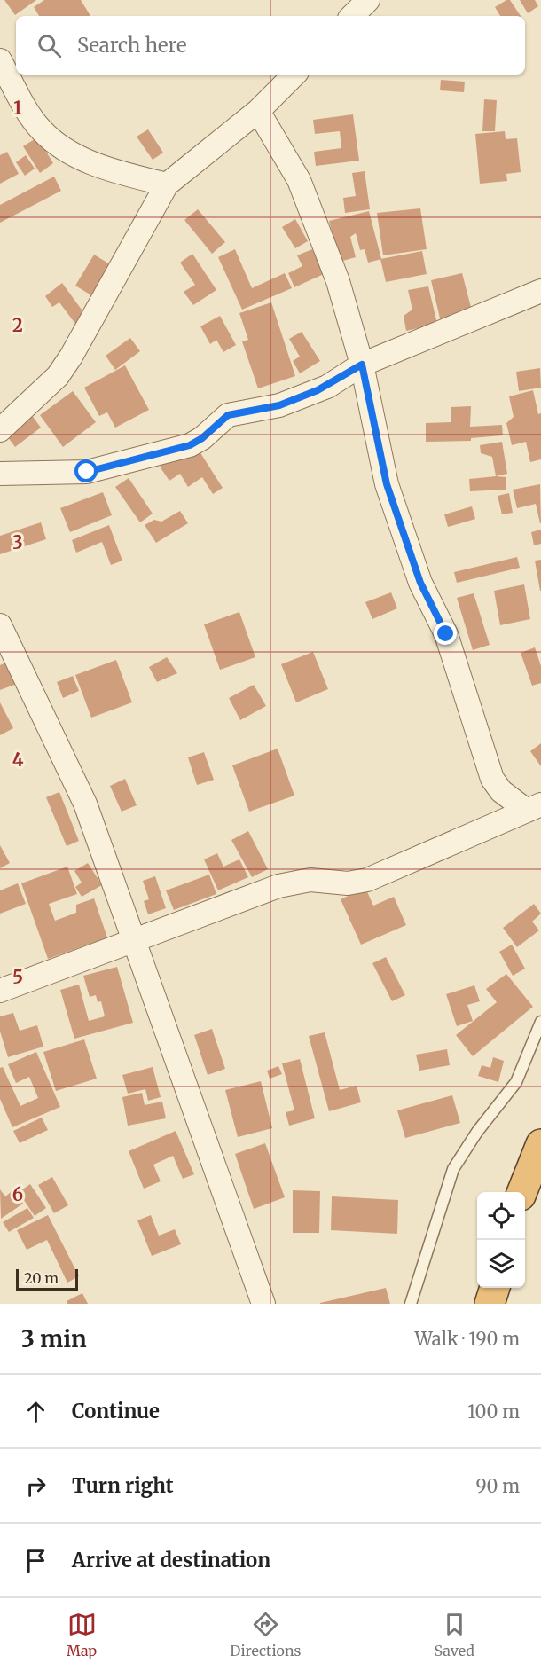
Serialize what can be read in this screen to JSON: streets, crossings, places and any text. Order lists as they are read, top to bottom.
{
  "scale_bar": "20 m",
  "page": {
    "search": "Search here",
    "scale": "20 m",
    "heading": ["3 min", "Walk · 190 m"],
    "list": [
      ["Continue", "100 m"],
      ["Turn right", "90 m"],
      "Arrive at destination"
    ],
    "nav": ["Map", "Directions", "Saved"]
  },
  "grid": {
    "rows": [
      "1",
      "2",
      "3",
      "4",
      "5",
      "6"
    ]
  }
}
